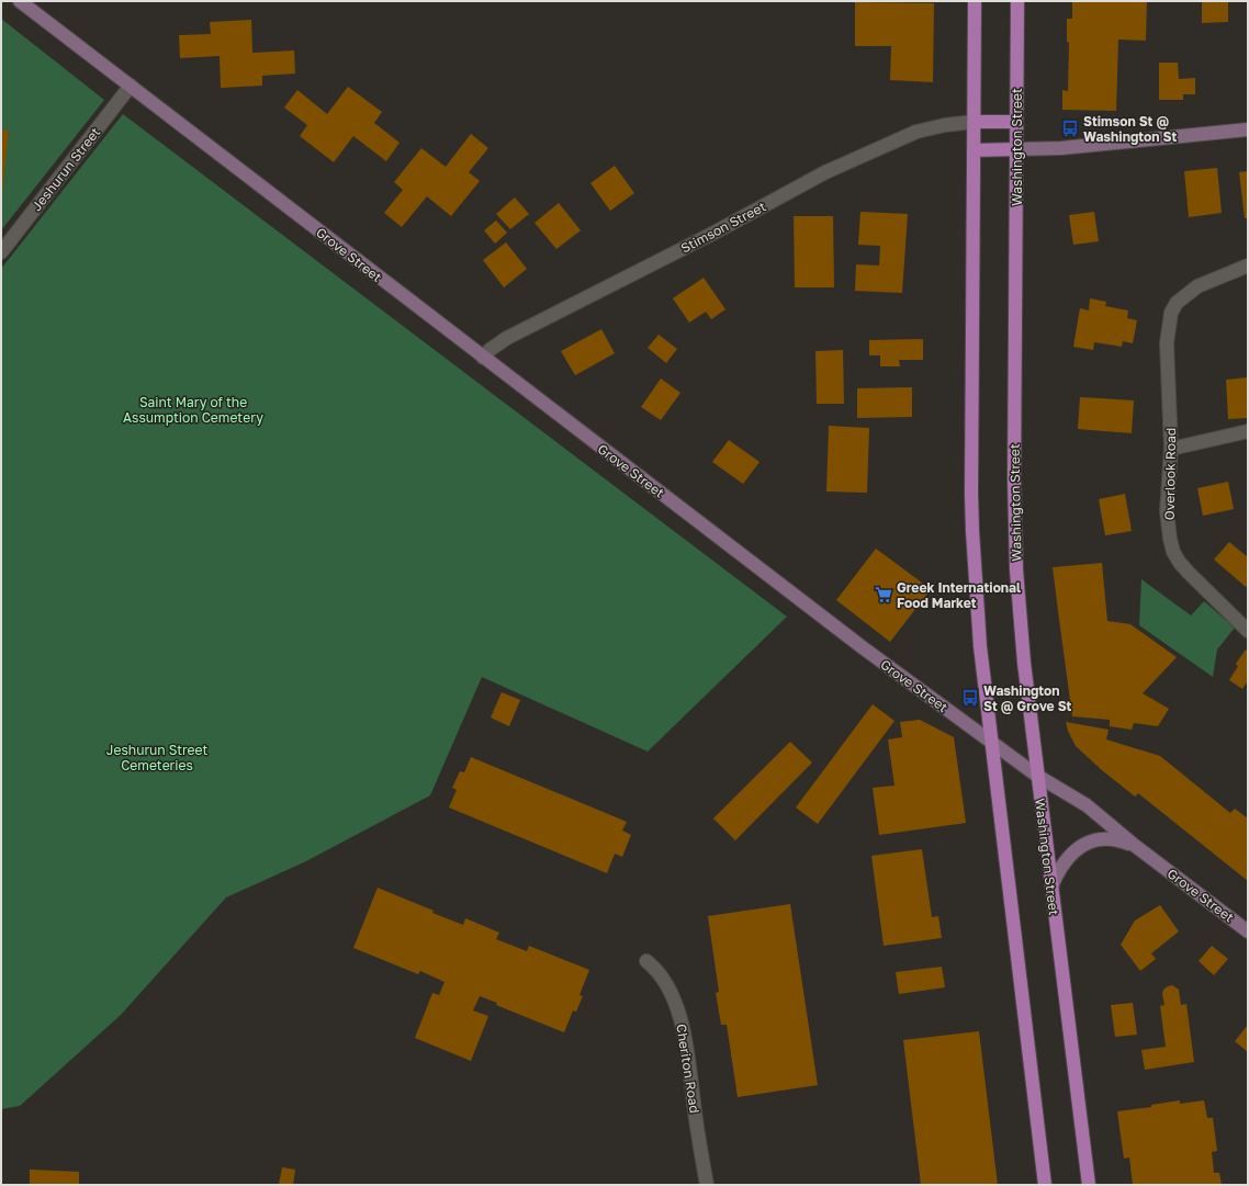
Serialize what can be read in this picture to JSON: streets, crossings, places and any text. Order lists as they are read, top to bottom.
{
  "streets": {
    "main road": ["Washington Street", "Grove Street"],
    "street": [
      "Jeshurun Street",
      "Stimson Street",
      "Overlook Road",
      "Cheriton Road"
    ]
  },
  "crossings": [
    ["Washington Street", "Grove Street"],
    ["Jeshurun Street", "Grove Street"],
    ["Stimson Street", "Grove Street"]
  ],
  "parks": ["Saint Mary of the Assumption Cemetery", "Jeshurun Street Cemeteries"],
  "places": {
    "bus stop": ["Stimson St @ Washington St", "Washington St @ Grove St"],
    "supermarket": ["Greek International Food Market"]
  }
}
